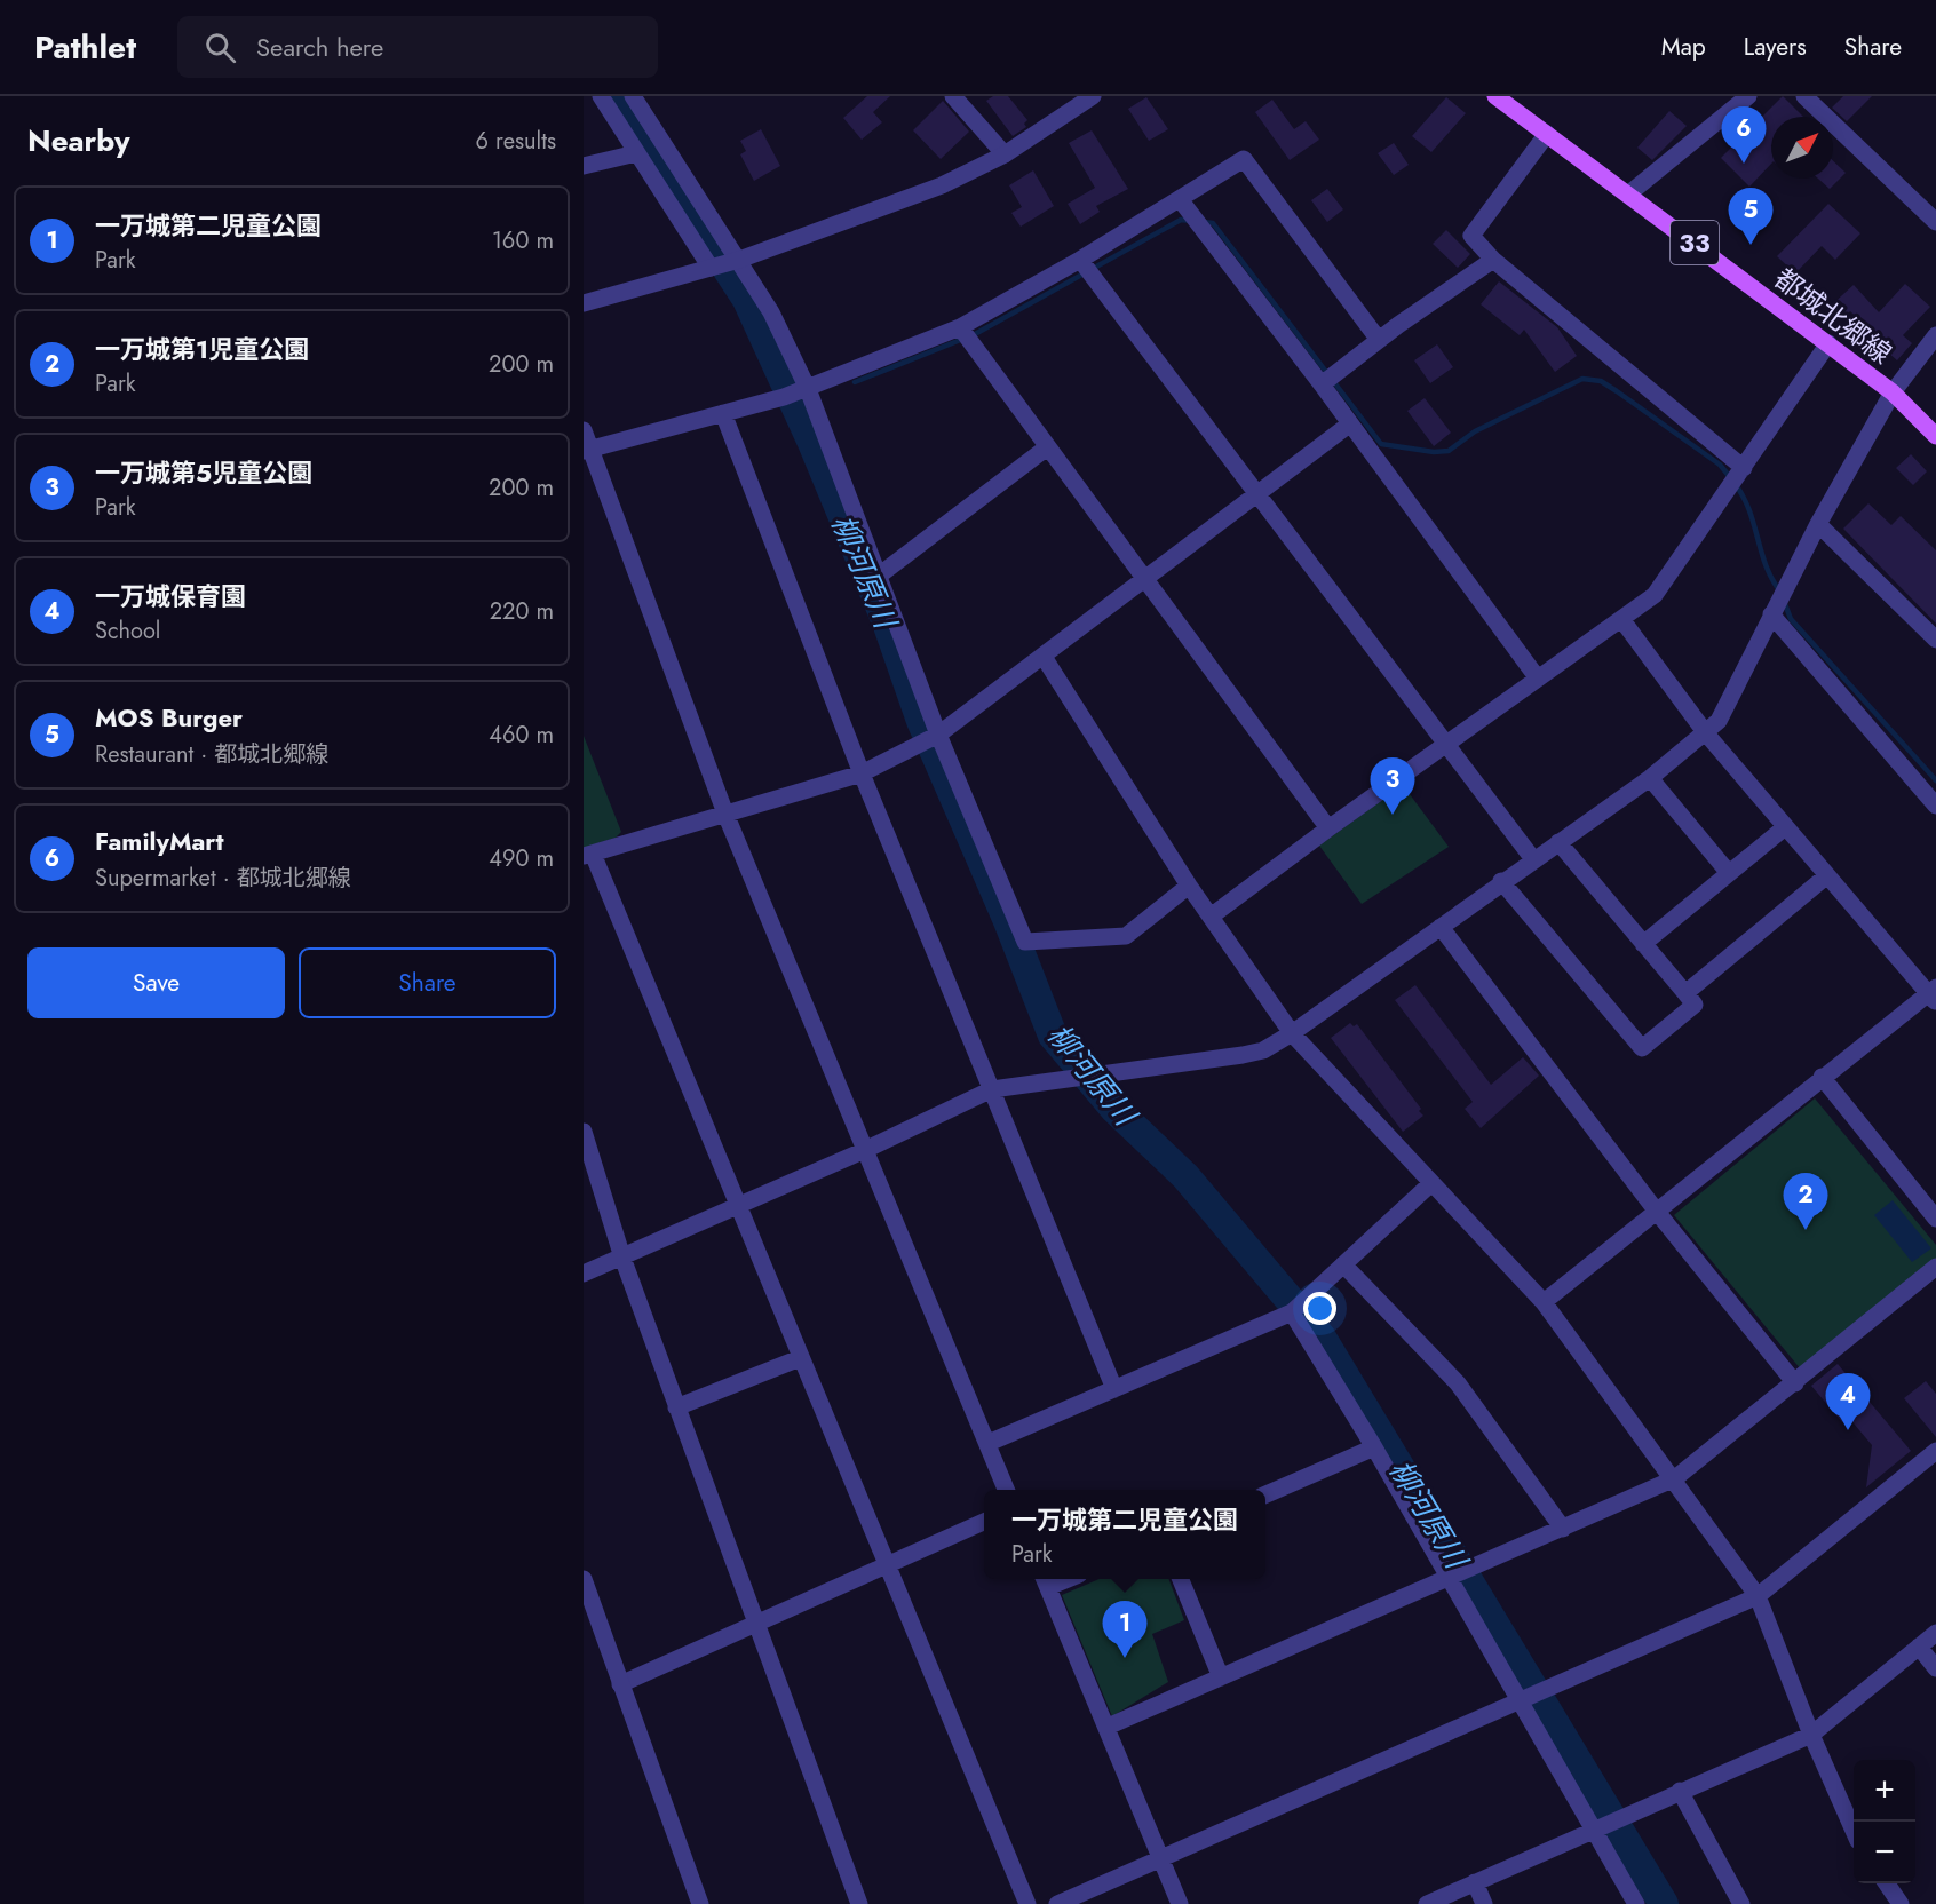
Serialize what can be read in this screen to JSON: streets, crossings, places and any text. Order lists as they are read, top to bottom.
{
  "streets": {
    "main road": ["33", "都城北郷線"]
  },
  "water": ["柳河原川"],
  "north": "top right",
  "page": {
    "header": "Pathlet",
    "search": "Search here",
    "nav": ["Map", "Layers", "Share"],
    "heading": ["Nearby", "6 results"],
    "pins": [
      "6",
      "5",
      "3",
      "2",
      "4",
      "1"
    ],
    "list": [
      {
        "mark": "1",
        "name": "一万城第二児童公園",
        "note": "Park",
        "value": "160 m"
      },
      {
        "mark": "2",
        "name": "一万城第1児童公園",
        "note": "Park",
        "value": "200 m"
      },
      {
        "mark": "3",
        "name": "一万城第5児童公園",
        "note": "Park",
        "value": "200 m"
      },
      {
        "mark": "4",
        "name": "一万城保育園",
        "note": "School",
        "value": "220 m"
      },
      {
        "mark": "5",
        "name": "MOS Burger",
        "note": "Restaurant · 都城北郷線",
        "value": "460 m"
      },
      {
        "mark": "6",
        "name": "FamilyMart",
        "note": "Supermarket · 都城北郷線",
        "value": "490 m"
      }
    ],
    "buttons": ["Save", "Share"],
    "popup": ["一万城第二児童公園", "Park"],
    "map_buttons": ["+", "−"]
  }
}
